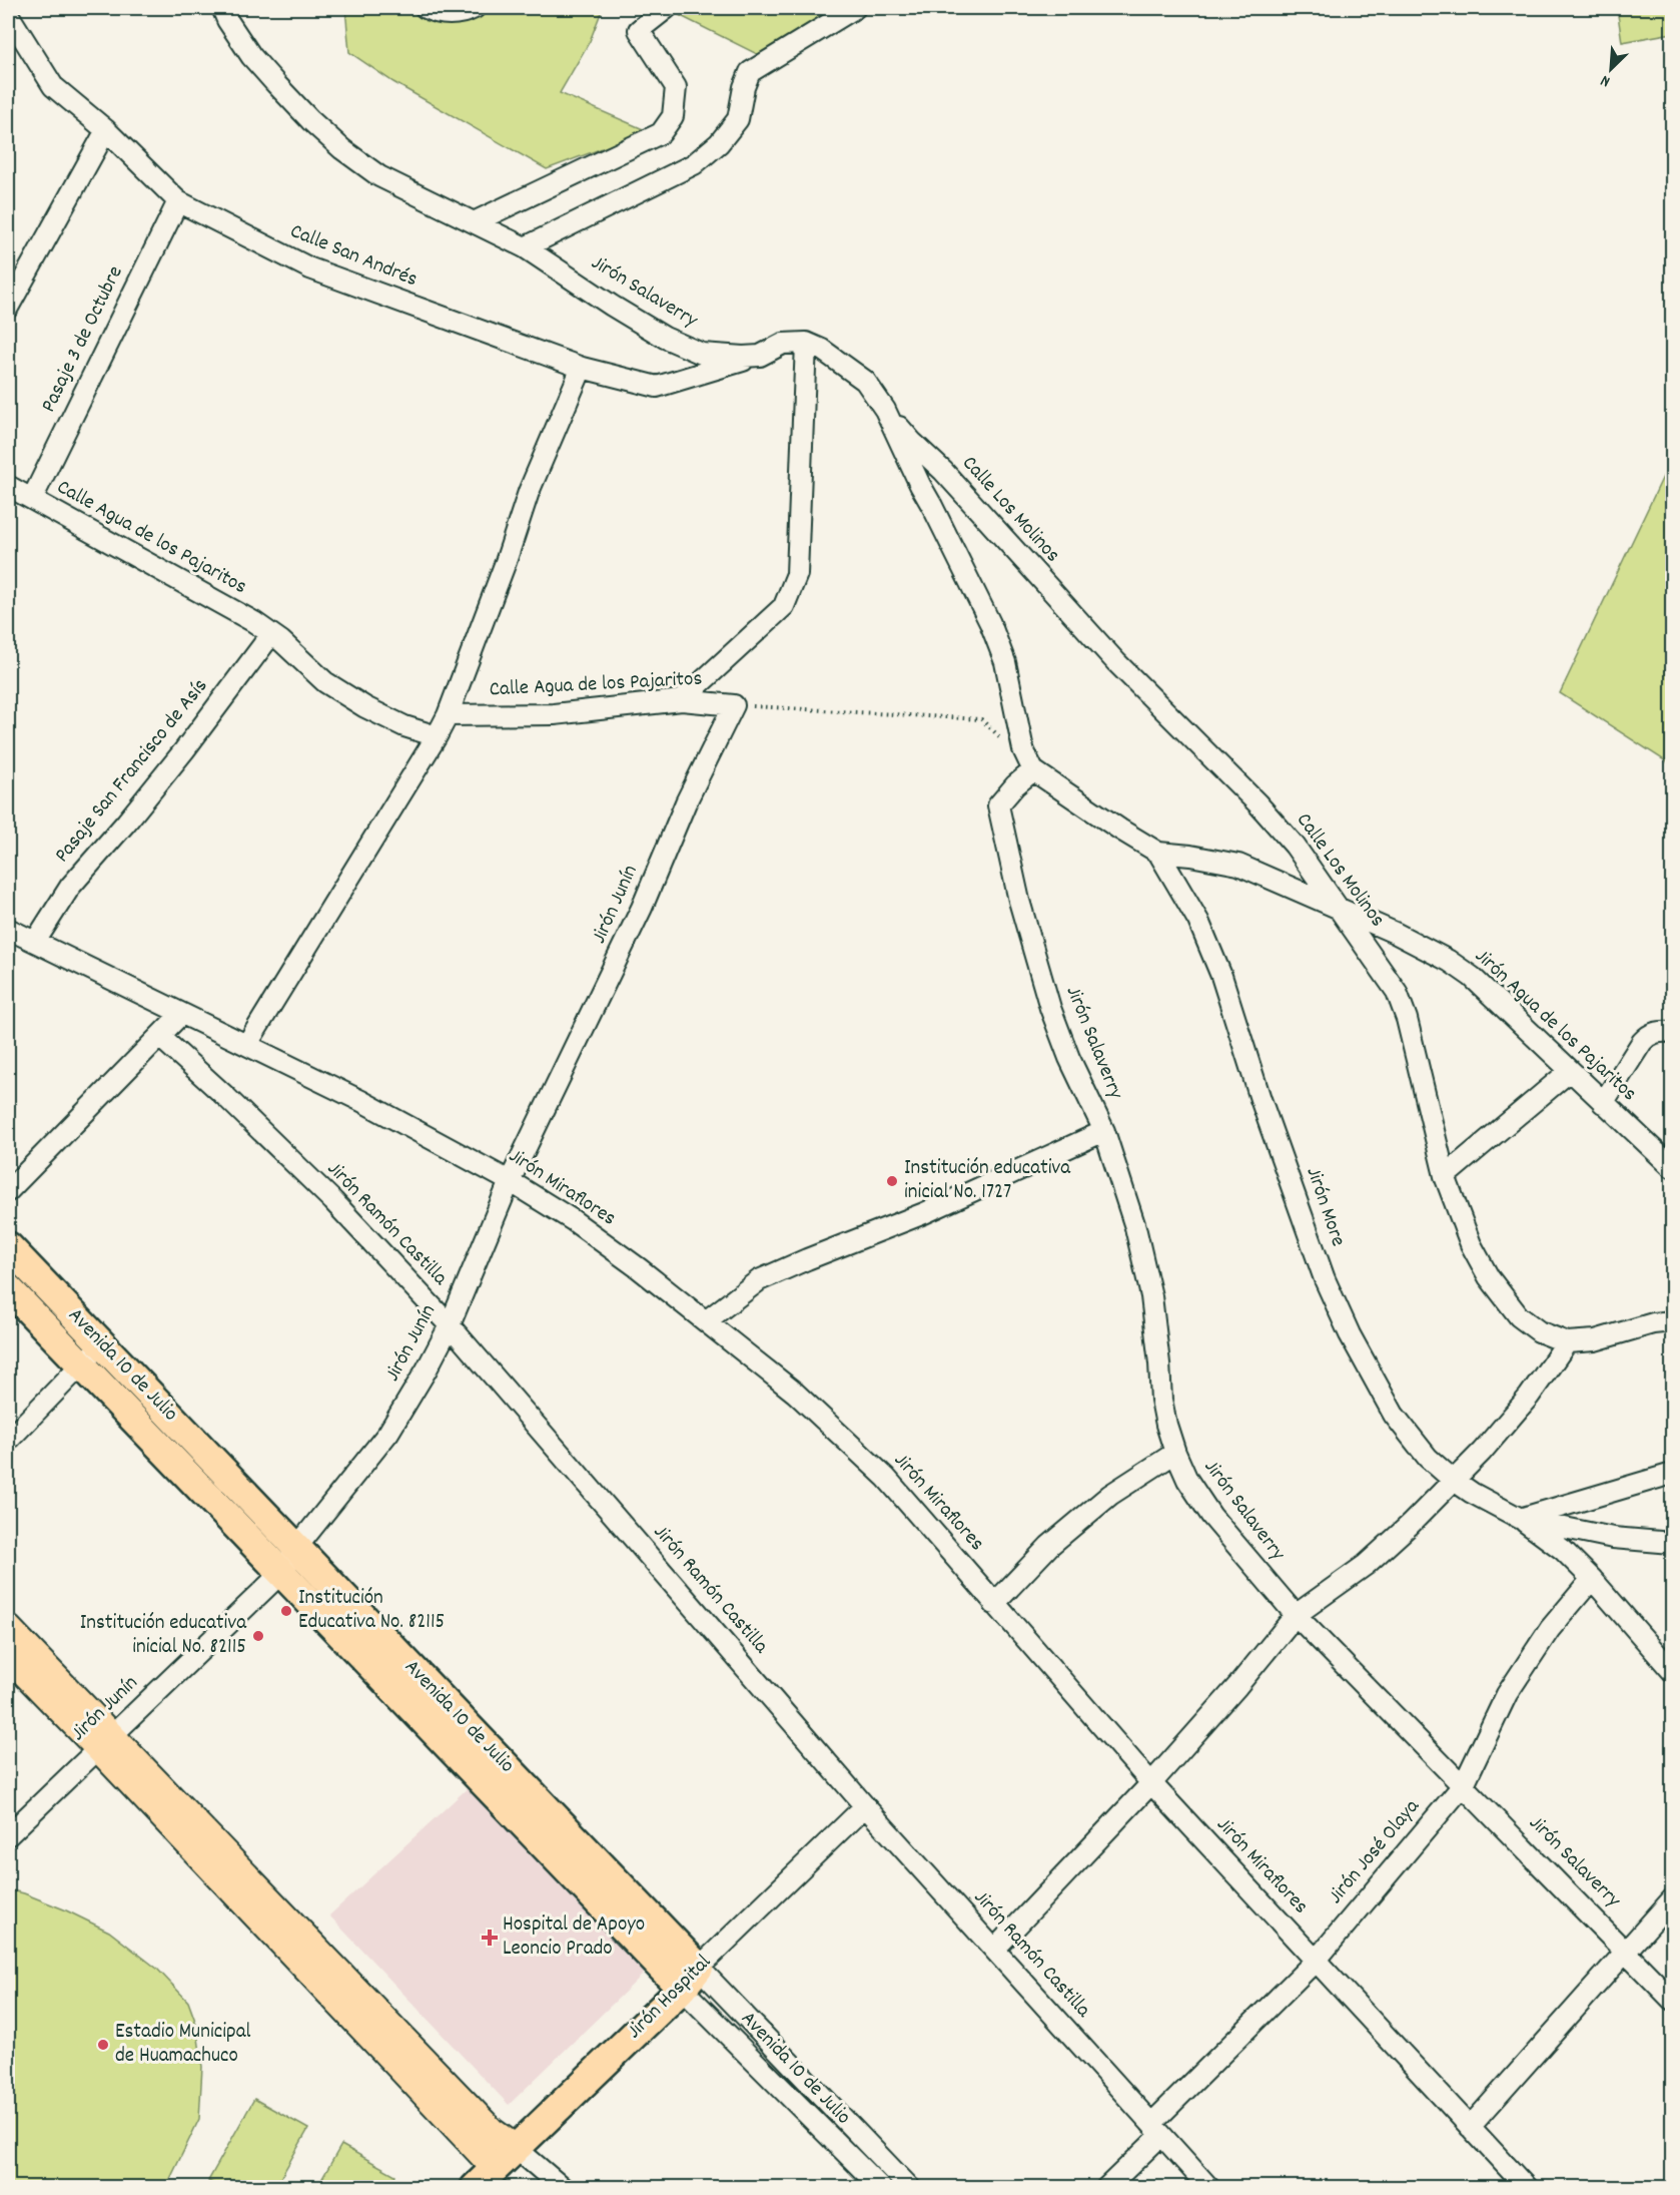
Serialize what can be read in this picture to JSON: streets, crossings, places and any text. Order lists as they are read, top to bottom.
{
  "streets": {
    "highway": ["Avenida 10 de Julio", "Jirón Hospital"],
    "street": [
      "Calle San Andrés",
      "Jirón Salaverry",
      "Pasaje 3 de Octubre",
      "Calle Los Molinos",
      "Calle Agua de los Pajaritos",
      "Pasaje San Francisco de Asís",
      "Jirón Junín",
      "Jirón Agua de los Pajaritos",
      "Jirón Miraflores",
      "Jirón More",
      "Jirón Ramón Castilla",
      "Jirón José Olaya"
    ]
  },
  "crossings": [
    ["Calle San Andrés", "Jirón Salaverry"],
    ["Calle San Andrés", "Pasaje 3 de Octubre"],
    ["Jirón Salaverry", "Jirón More"],
    ["Jirón Salaverry", "Jirón José Olaya"],
    ["Pasaje 3 de Octubre", "Calle Agua de los Pajaritos"],
    ["Calle Los Molinos", "Jirón Agua de los Pajaritos"],
    ["Calle Agua de los Pajaritos", "Pasaje San Francisco de Asís"],
    ["Calle Agua de los Pajaritos", "Jirón Junín"],
    ["Jirón Junín", "Jirón Miraflores"],
    ["Jirón Junín", "Jirón Ramón Castilla"],
    ["Jirón Junín", "Avenida 10 de Julio"],
    ["Jirón Agua de los Pajaritos", "Jirón More"],
    ["Jirón Miraflores", "Jirón José Olaya"],
    ["Jirón Ramón Castilla", "Jirón José Olaya"],
    ["Jirón Ramón Castilla", "Jirón Hospital"],
    ["Avenida 10 de Julio", "Jirón Hospital"]
  ],
  "places": {
    "other": [
      "Institución educativa inicial No. 1727",
      "Institución Educativa No. 82115",
      "Institución educativa inicial No. 82115",
      "Estadio Municipal de Huamachuco"
    ],
    "health": ["Hospital de Apoyo Leoncio Prado"]
  },
  "north": "bottom left"
}
